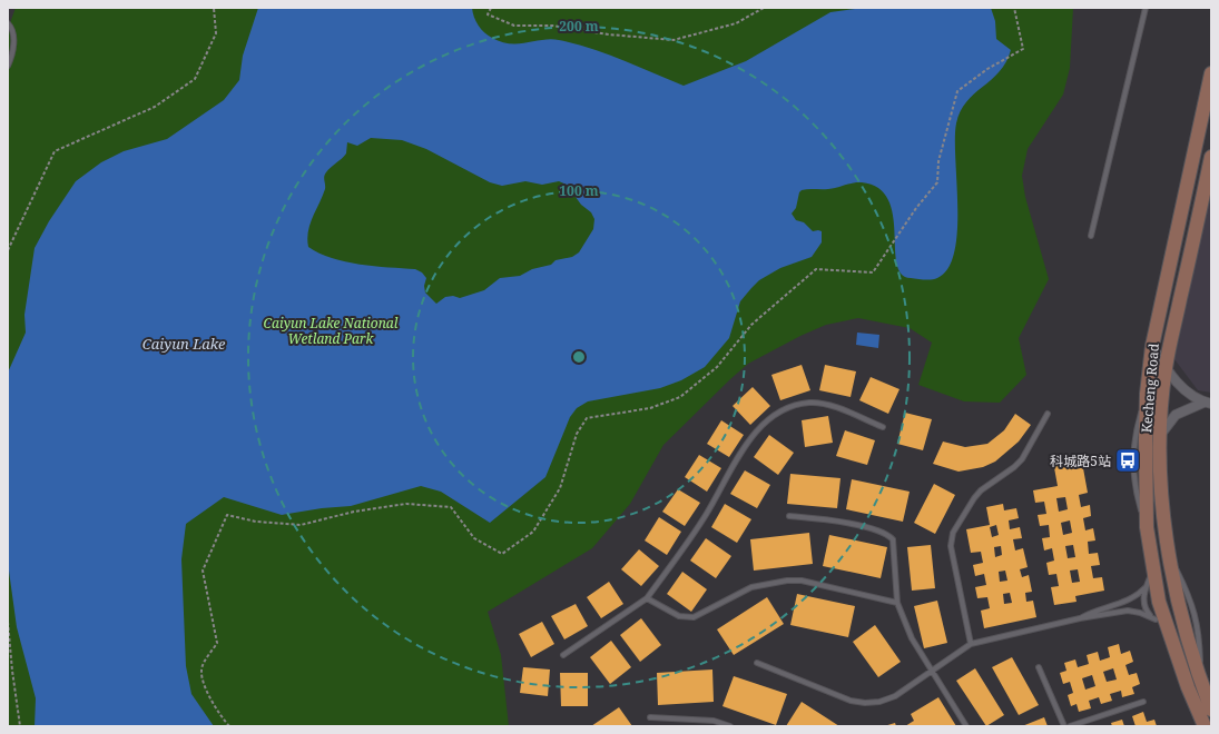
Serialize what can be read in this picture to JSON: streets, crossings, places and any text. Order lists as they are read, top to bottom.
{
  "streets": {
    "main road": ["Kecheng Road"]
  },
  "water": ["Caiyun Lake"],
  "parks": ["Caiyun Lake National Wetland Park"],
  "places": {
    "bus stop": ["科城路5站"]
  },
  "rings": ["200 m", "100 m"]
}
